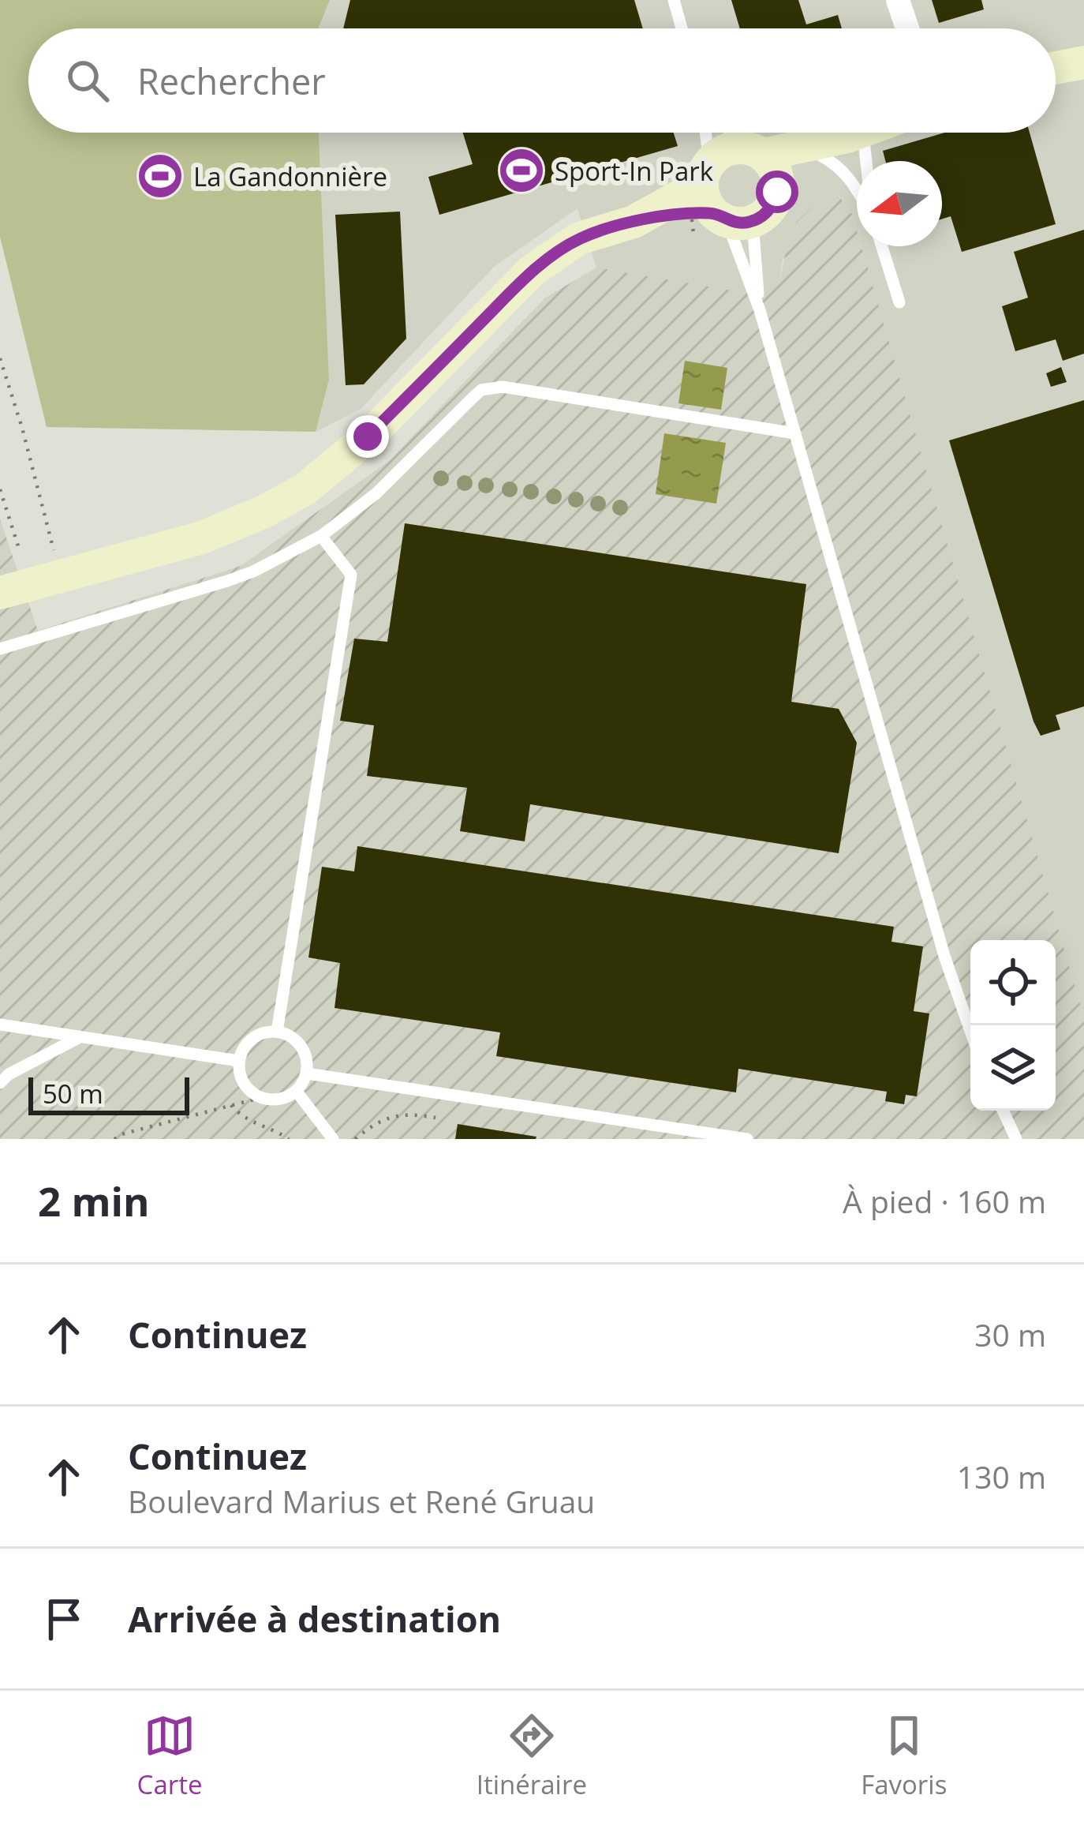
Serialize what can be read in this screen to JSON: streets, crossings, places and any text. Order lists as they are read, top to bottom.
{
  "places": {
    "sports": ["Sport-In Park", "La Gandonnière"]
  },
  "scale_bar": "50 m",
  "north": "left",
  "page": {
    "search": "Rechercher",
    "scale": "50 m",
    "heading": ["2 min", "À pied · 160 m"],
    "list": [
      ["Continuez", "30 m"],
      ["Continuez", "Boulevard Marius et René Gruau", "130 m"],
      "Arrivée à destination"
    ],
    "nav": ["Carte", "Itinéraire", "Favoris"]
  }
}
